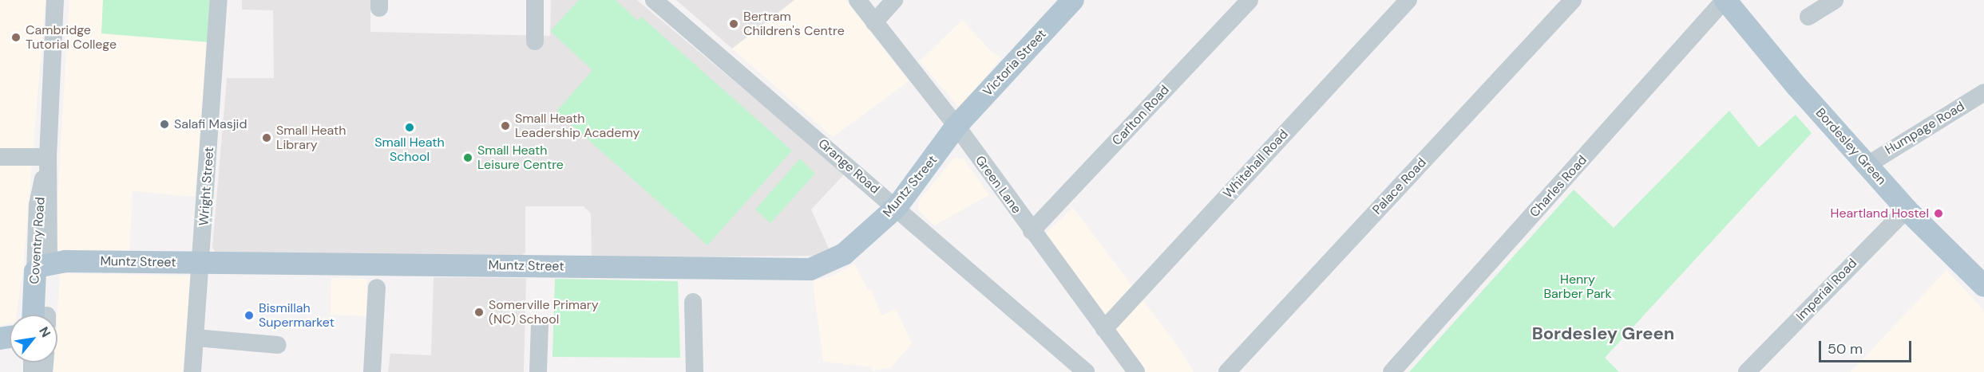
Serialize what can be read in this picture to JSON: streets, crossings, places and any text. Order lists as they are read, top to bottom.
{
  "streets": {
    "main road": [
      "Victoria Street",
      "Bordesley Green",
      "Muntz Street",
      "Coventry Road"
    ],
    "street": [
      "Carlton Road",
      "Humpage Road",
      "Whitehall Road",
      "Grange Road",
      "Green Lane",
      "Wright Street",
      "Palace Road",
      "Charles Road",
      "Imperial Road"
    ]
  },
  "crossings": [
    ["Victoria Street", "Green Lane"],
    ["Victoria Street", "Muntz Street"],
    ["Carlton Road", "Green Lane"],
    ["Humpage Road", "Bordesley Green"],
    ["Bordesley Green", "Charles Road"],
    ["Bordesley Green", "Imperial Road"],
    ["Whitehall Road", "Green Lane"],
    ["Grange Road", "Muntz Street"],
    ["Green Lane", "Muntz Street"],
    ["Wright Street", "Muntz Street"],
    ["Muntz Street", "Coventry Road"]
  ],
  "districts": ["Bordesley Green"],
  "parks": ["Henry Barber Park"],
  "places": [
    "Bertram Children's Centre",
    "Cambridge Tutorial College",
    "Salafi Masjid",
    "Small Heath Leadership Academy",
    "Small Heath School",
    "Small Heath Library",
    "Small Heath Leisure Centre",
    "Heartland Hostel",
    "Somerville Primary (NC) School",
    "Bismillah Supermarket"
  ],
  "scale_bar": "50 m",
  "north": "top right"
}
